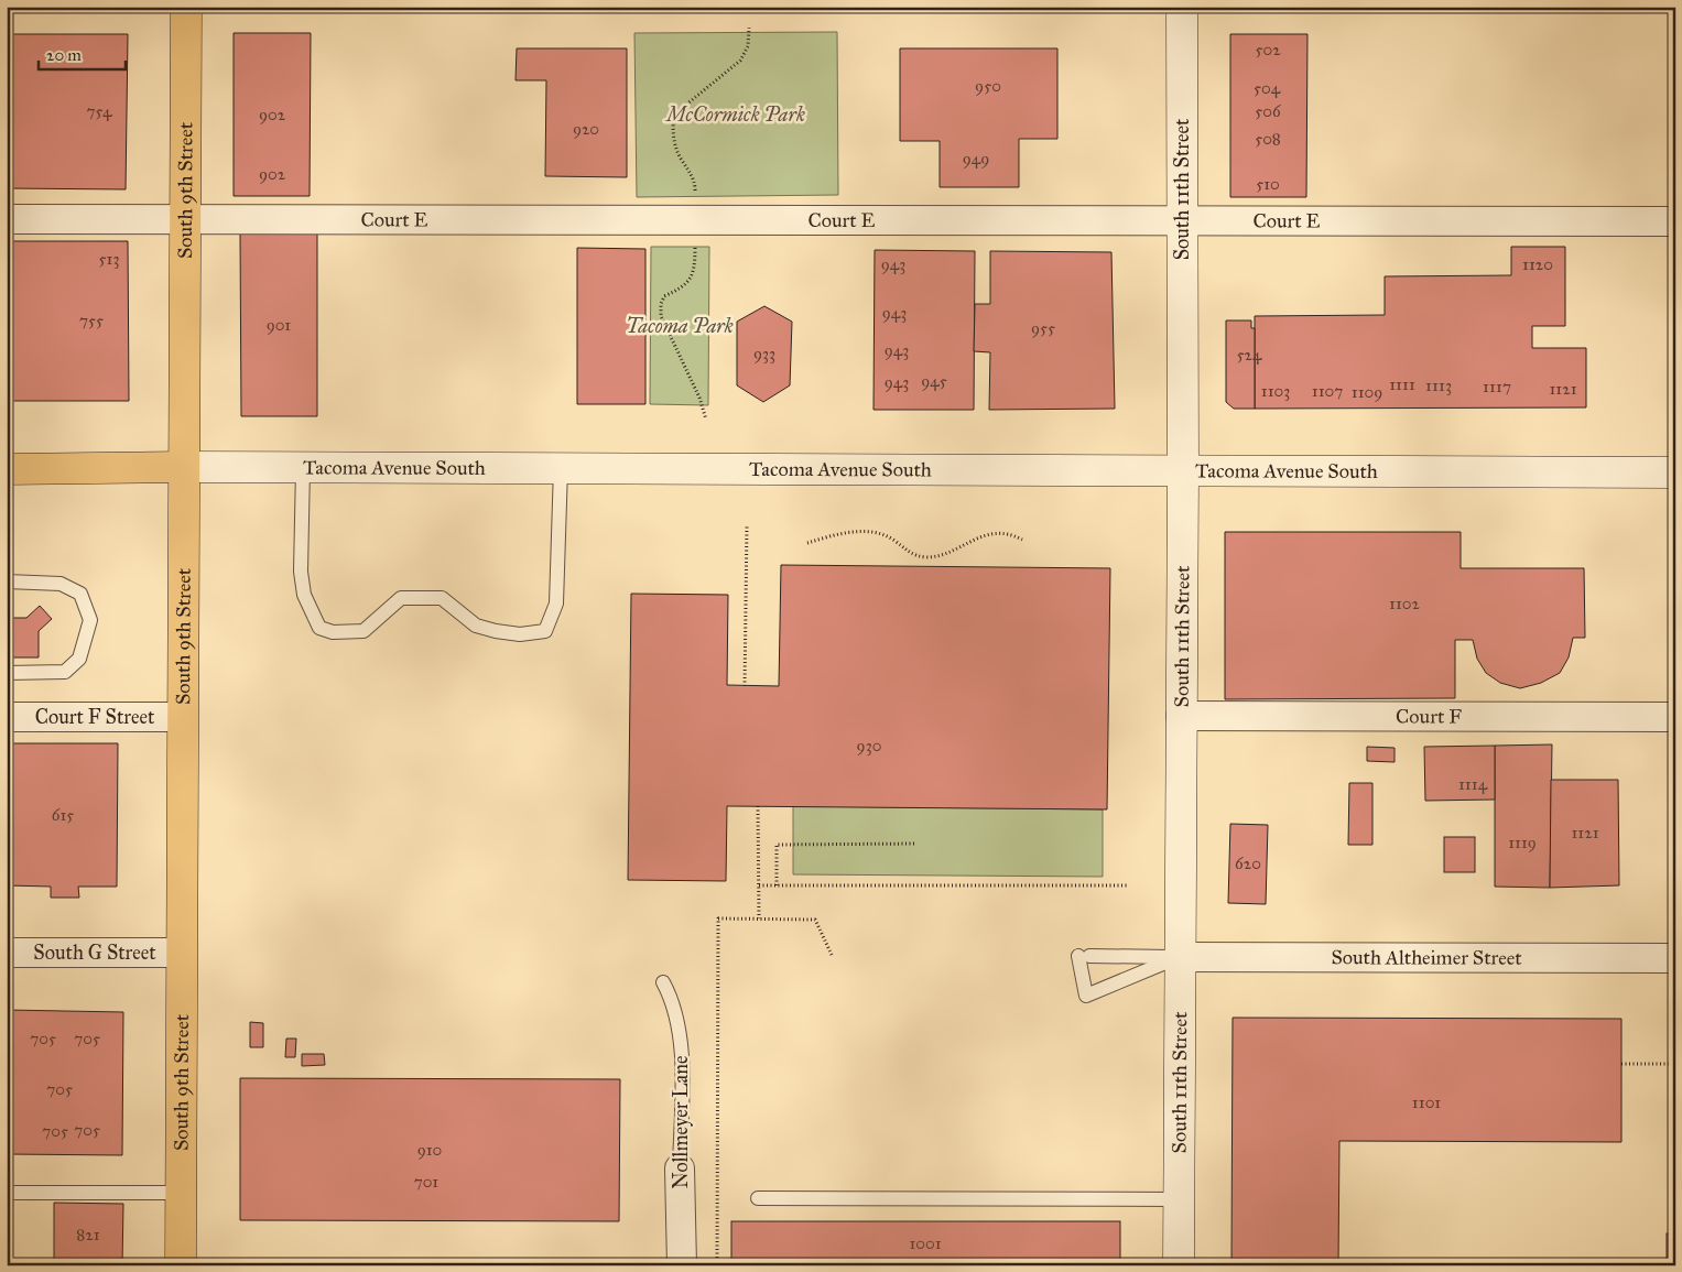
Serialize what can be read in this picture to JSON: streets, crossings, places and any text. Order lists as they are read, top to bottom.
{
  "streets": {
    "main road": ["South 11th Street", "South 9th Street", "Tacoma Avenue South"],
    "street": [
      "Court E",
      "Court F",
      "Court F Street",
      "South G Street",
      "South Altheimer Street",
      "Nollmeyer Lane"
    ]
  },
  "crossings": [
    ["South 11th Street", "Court E"],
    ["South 11th Street", "Tacoma Avenue South"],
    ["South 11th Street", "Court F"],
    ["South 11th Street", "South Altheimer Street"],
    ["South 9th Street", "Court E"],
    ["South 9th Street", "Tacoma Avenue South"],
    ["South 9th Street", "Court F Street"],
    ["South 9th Street", "South G Street"]
  ],
  "parks": ["McCormick Park", "Tacoma Park"],
  "house_numbers": [
    "502",
    "950",
    "504",
    "754",
    "506",
    "902",
    "920",
    "508",
    "949",
    "902",
    "510",
    "513",
    "943",
    "1120",
    "943",
    "755",
    "901",
    "955",
    "943",
    "933",
    "524",
    "945",
    "943",
    "1111",
    "1113",
    "1117",
    "1121",
    "1103",
    "1107",
    "1109",
    "1102",
    "930",
    "1114",
    "615",
    "1121",
    "1119",
    "620",
    "705",
    "705",
    "705",
    "1101",
    "705",
    "705",
    "910",
    "701",
    "821",
    "1001"
  ],
  "scale_bar": "20 m"
}
